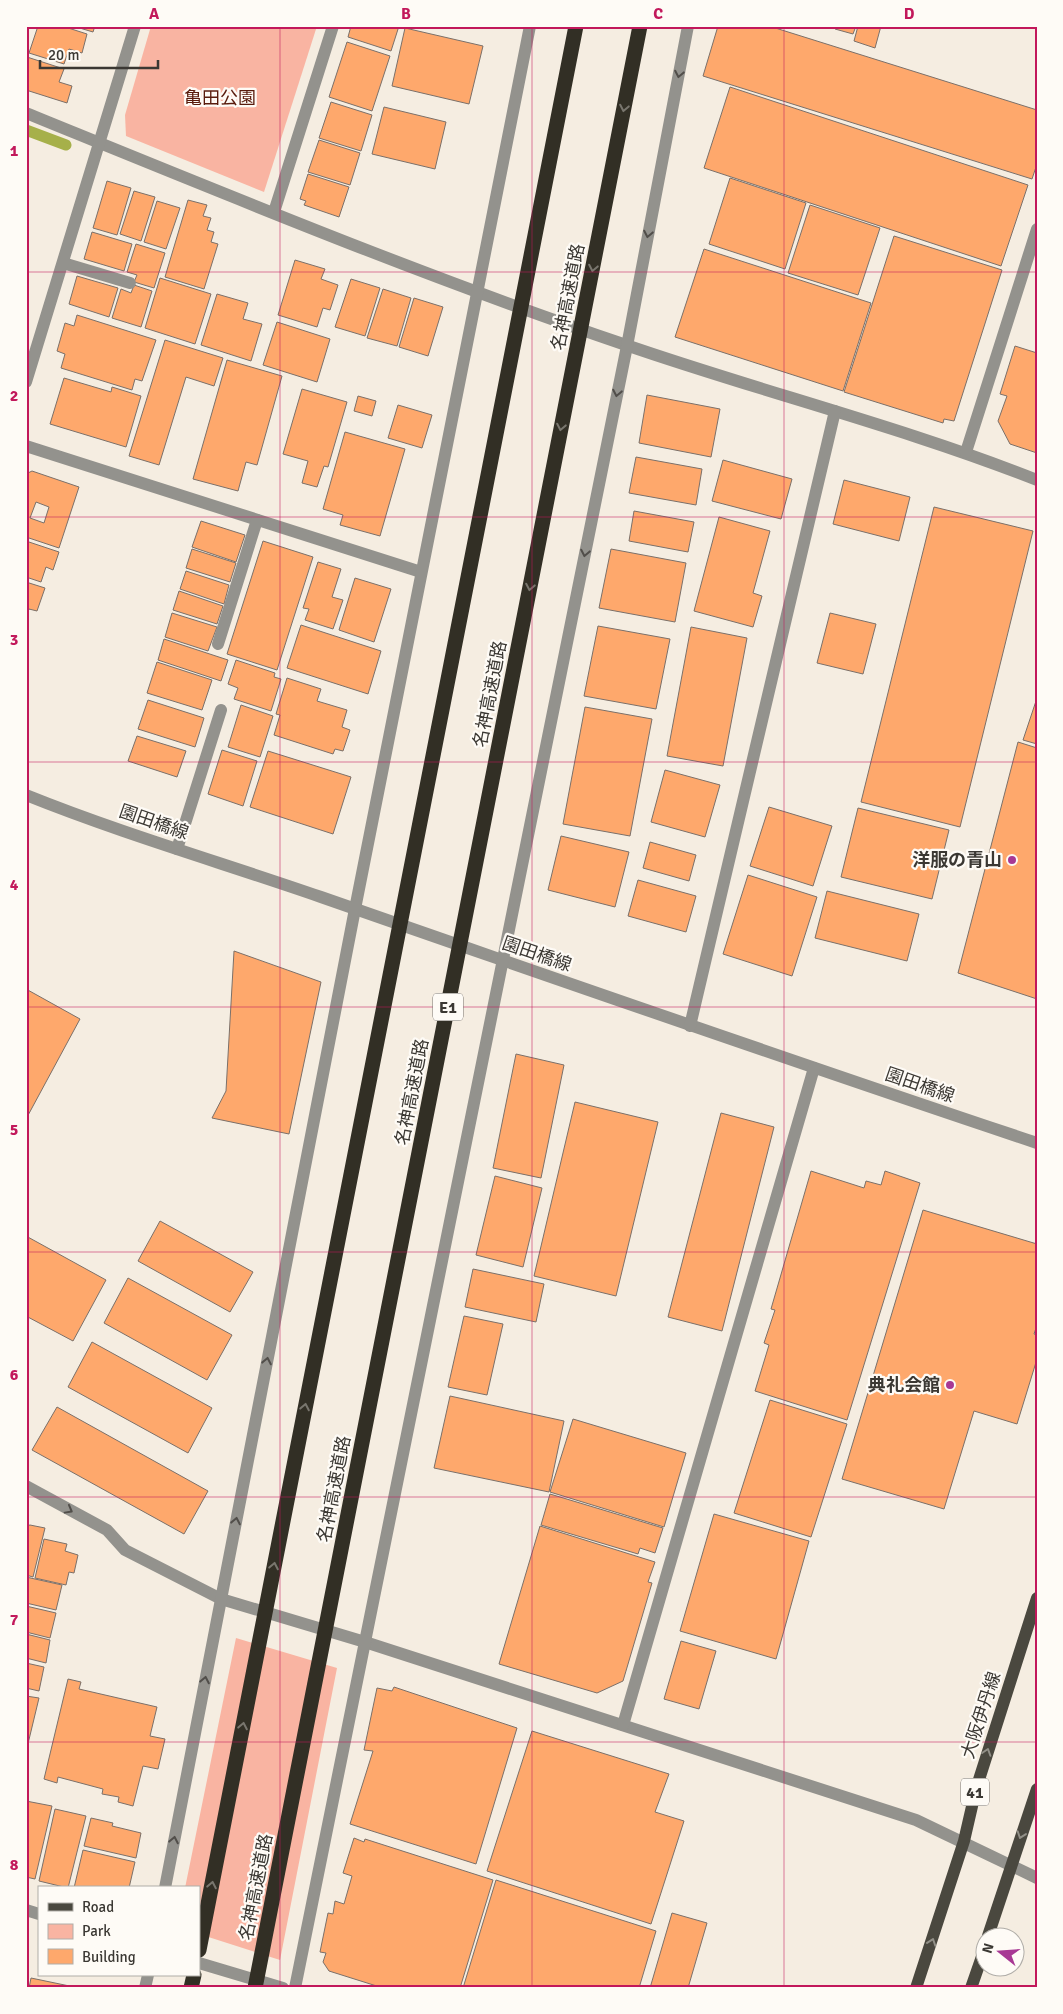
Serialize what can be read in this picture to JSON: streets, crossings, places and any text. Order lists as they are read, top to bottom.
{
  "streets": {
    "highway": ["名神高速道路", "E1"],
    "main road": ["大阪伊丹線", "41"],
    "street": ["園田橋線"]
  },
  "parks": ["亀田公園"],
  "places": ["洋服の青山", "典礼会館"],
  "legend": ["Road", "Park", "Building"],
  "scale_bar": "20 m",
  "north": "left",
  "grid": {
    "columns": [
      "A",
      "B",
      "C",
      "D"
    ],
    "rows": [
      "1",
      "2",
      "3",
      "4",
      "5",
      "6",
      "7",
      "8"
    ]
  }
}
